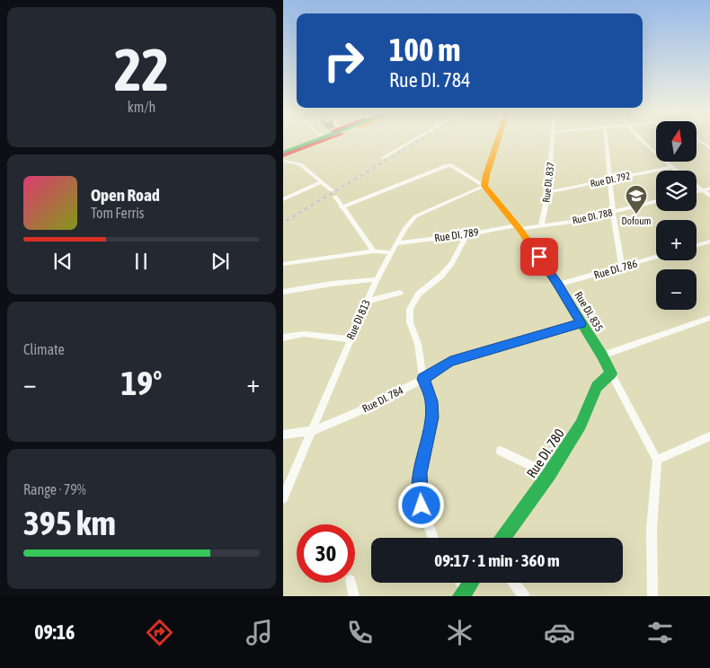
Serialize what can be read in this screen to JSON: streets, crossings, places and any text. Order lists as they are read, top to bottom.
{
  "streets": {
    "street": [
      "Rue DI. 792",
      "Rue DI. 837",
      "Rue DI. 788",
      "Rue DI. 789",
      "Rue DI. 786",
      "Rue DI. 835",
      "Rue DI 813",
      "Rue DI. 784",
      "Rue DI. 780"
    ]
  },
  "crossings": [
    ["Rue DI. 792", "Rue DI. 837"],
    ["Rue DI. 837", "Rue DI. 788"],
    ["Rue DI. 788", "Rue DI. 789"],
    ["Rue DI. 788", "Rue DI. 835"],
    ["Rue DI. 789", "Rue DI. 835"],
    ["Rue DI. 789", "Rue DI 813"],
    ["Rue DI. 786", "Rue DI. 835"],
    ["Rue DI. 835", "Rue DI 813"],
    ["Rue DI. 835", "Rue DI. 784"],
    ["Rue DI. 835", "Rue DI. 780"],
    ["Rue DI 813", "Rue DI. 784"]
  ],
  "places": {
    "school or university": ["Dofoum"]
  },
  "north": "top",
  "page": {
    "tile": [
      ["22", "km/h"],
      "Climate",
      ["Range · 79%", "395 km"]
    ],
    "turn": ["100 m", "Rue DI. 784"],
    "map_buttons": ["+", "−"],
    "song": ["Open Road", "Tom Ferris"],
    "heat": ["−", "19°", "+"],
    "limit": "30",
    "trip": "09:17 · 1 min · 360 m",
    "tabs": "09:16"
  }
}
